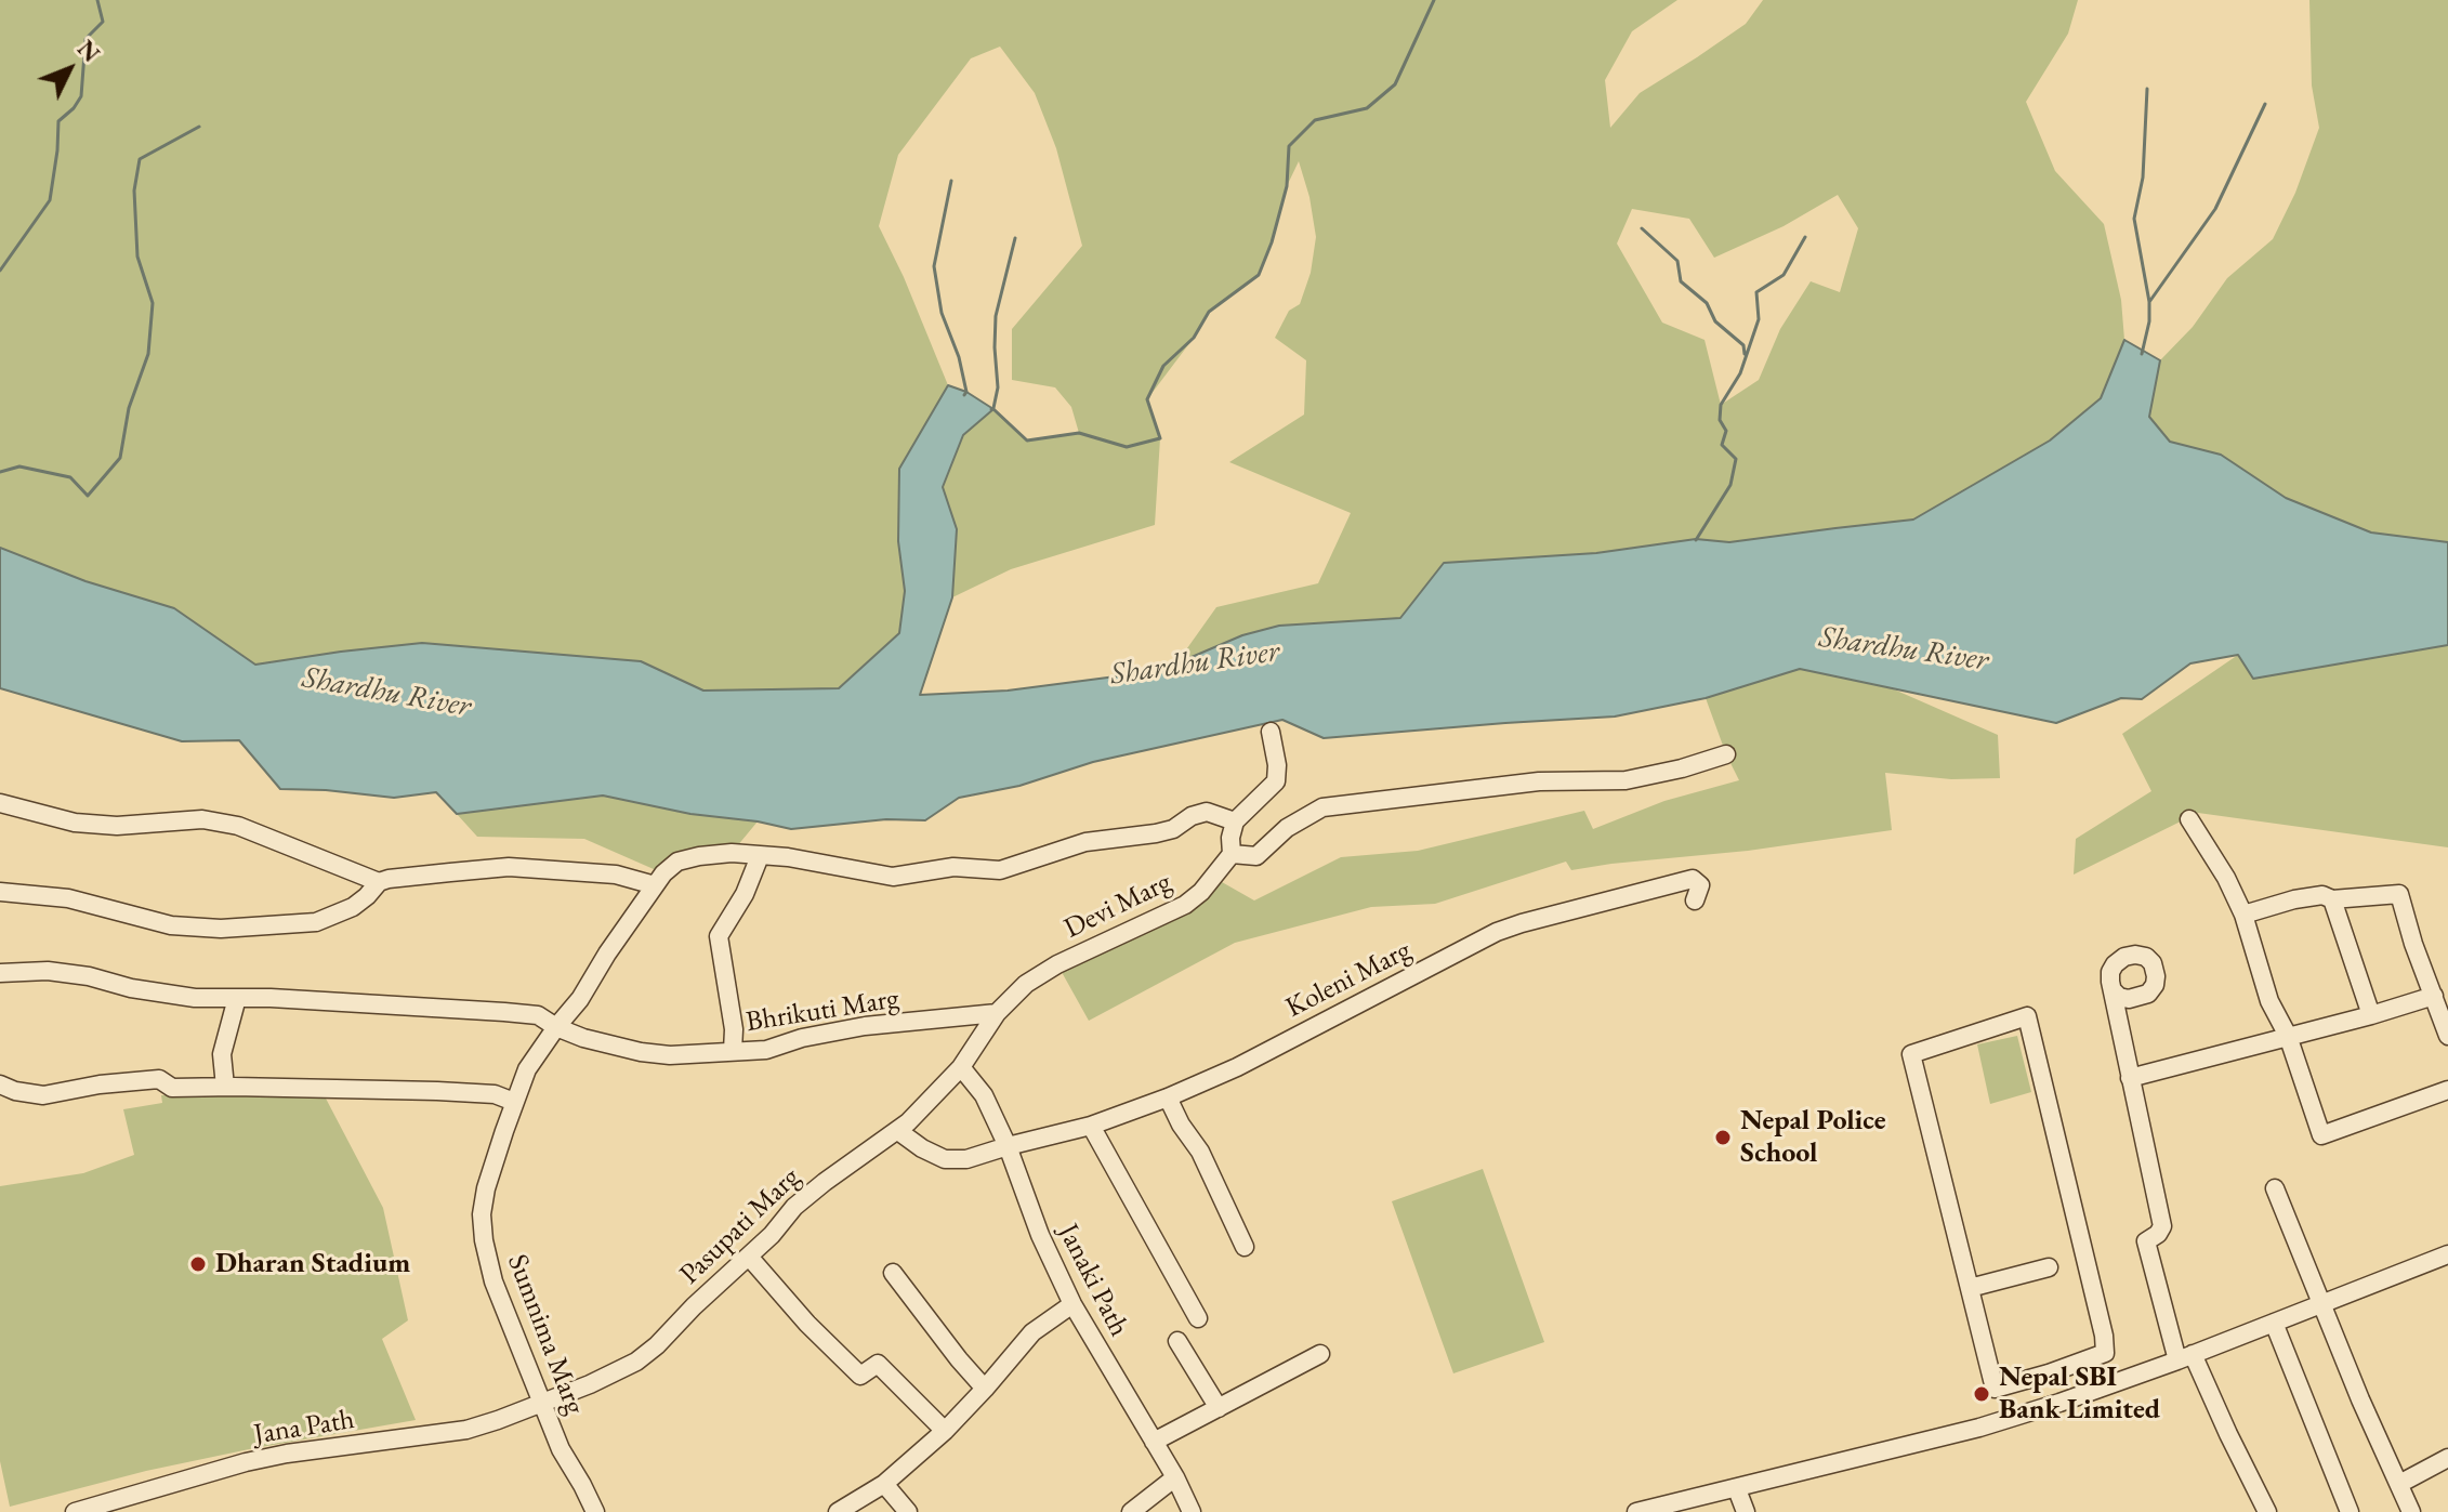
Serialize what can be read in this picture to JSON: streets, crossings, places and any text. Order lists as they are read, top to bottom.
{
  "streets": {
    "street": [
      "Devi Marg",
      "Koleni Marg",
      "Bhrikuti Marg",
      "Pasupati Marg",
      "Janaki Path",
      "Sumnima Marg",
      "Jana Path"
    ]
  },
  "crossings": [
    ["Devi Marg", "Bhrikuti Marg"],
    ["Koleni Marg", "Pasupati Marg"],
    ["Koleni Marg", "Janaki Path"],
    ["Bhrikuti Marg", "Sumnima Marg"],
    ["Pasupati Marg", "Janaki Path"],
    ["Pasupati Marg", "Sumnima Marg"],
    ["Pasupati Marg", "Jana Path"],
    ["Sumnima Marg", "Jana Path"]
  ],
  "water": ["Shardhu River"],
  "places": ["Nepal Police School", "Dharan Stadium", "Nepal SBI Bank Limited"],
  "north": "top right"
}
